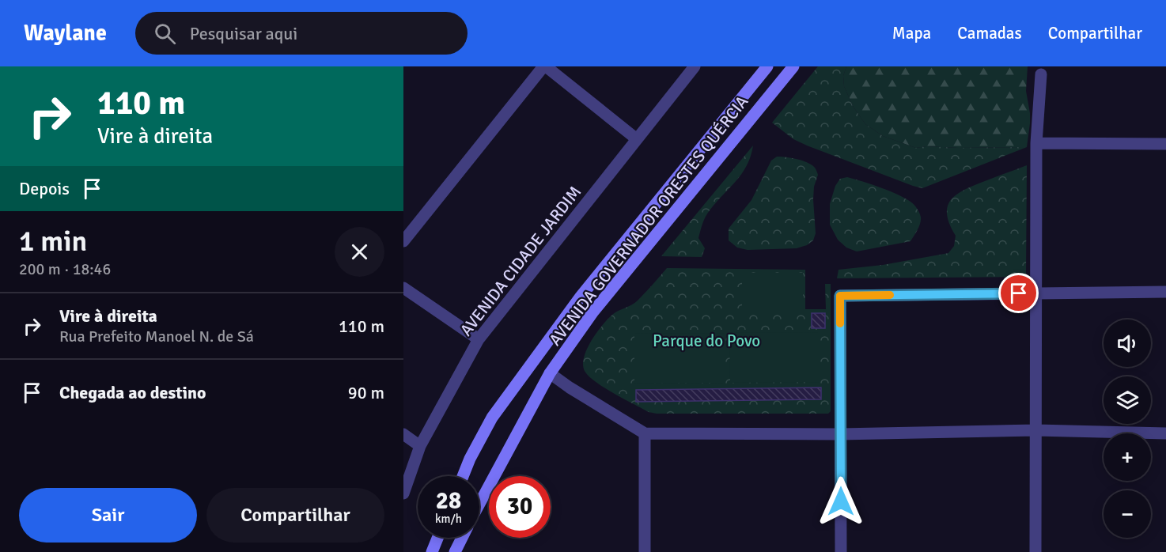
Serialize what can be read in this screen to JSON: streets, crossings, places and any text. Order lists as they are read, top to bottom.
{
  "streets": {
    "main road": ["AVENIDA GOVERNADOR ORESTES QUÉRCIA"],
    "street": ["AVENIDA CIDADE JARDIM"]
  },
  "parks": ["Parque do Povo"],
  "page": {
    "header": "Waylane",
    "search": "Pesquisar aqui",
    "nav": ["Mapa", "Camadas", "Compartilhar"],
    "turn": ["110 m", "Vire à direita"],
    "then": "Depois",
    "heading": ["1 min", "200 m · 18:46"],
    "list": [
      {
        "name": "Vire à direita",
        "note": "Rua Prefeito Manoel N. de Sá",
        "value": "110 m"
      },
      {
        "name": "Chegada ao destino",
        "value": "90 m"
      }
    ],
    "map_buttons": ["+", "−"],
    "speed": "28 km/h",
    "limit": "30",
    "buttons": ["Sair", "Compartilhar"]
  }
}
